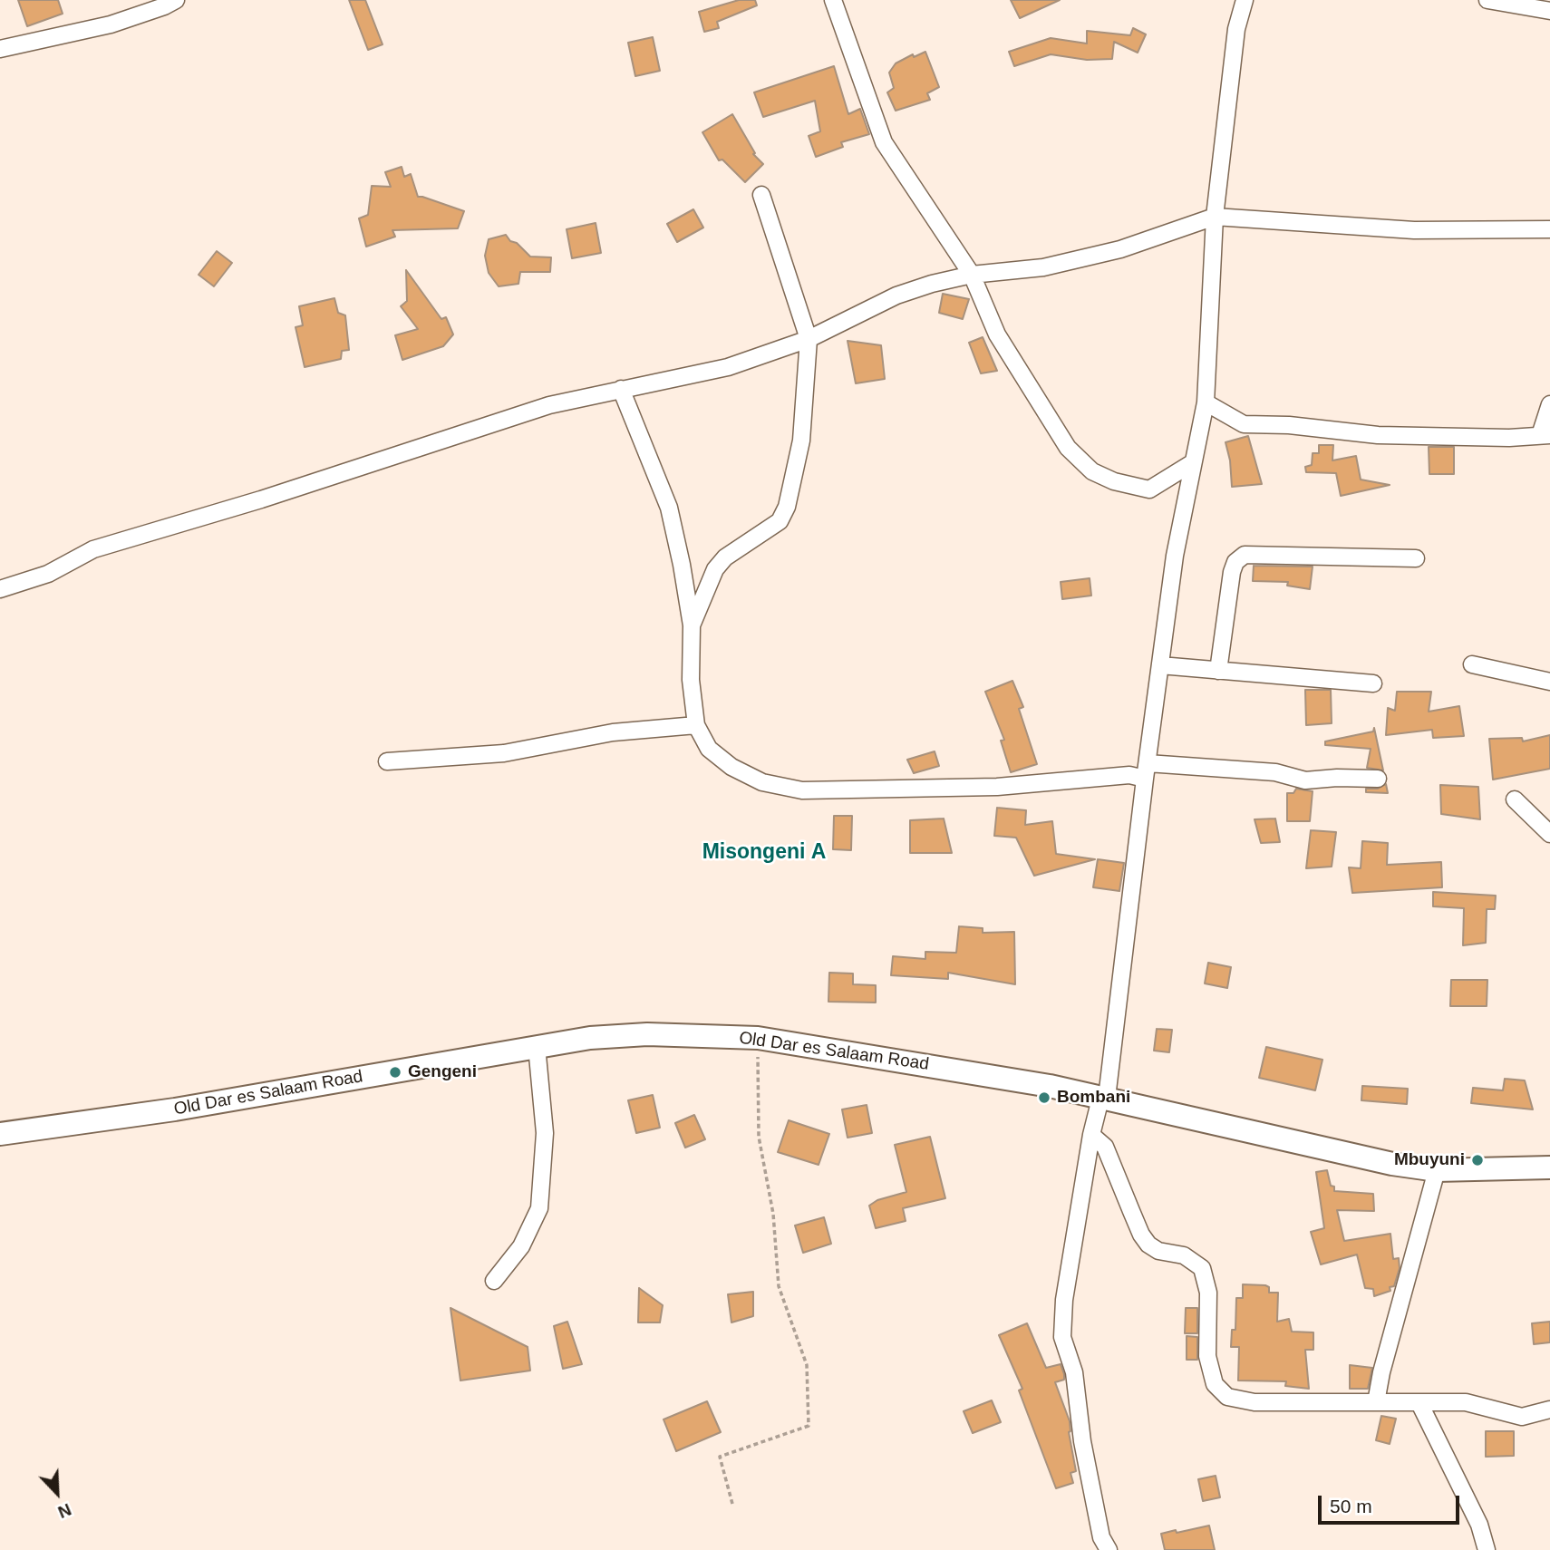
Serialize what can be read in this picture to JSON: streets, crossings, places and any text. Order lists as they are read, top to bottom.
{
  "streets": {
    "street": ["Old Dar es Salaam Road"]
  },
  "districts": ["Misongeni A"],
  "places": ["Gengeni", "Bombani", "Mbuyuni"],
  "scale_bar": "50 m",
  "north": "bottom right"
}
